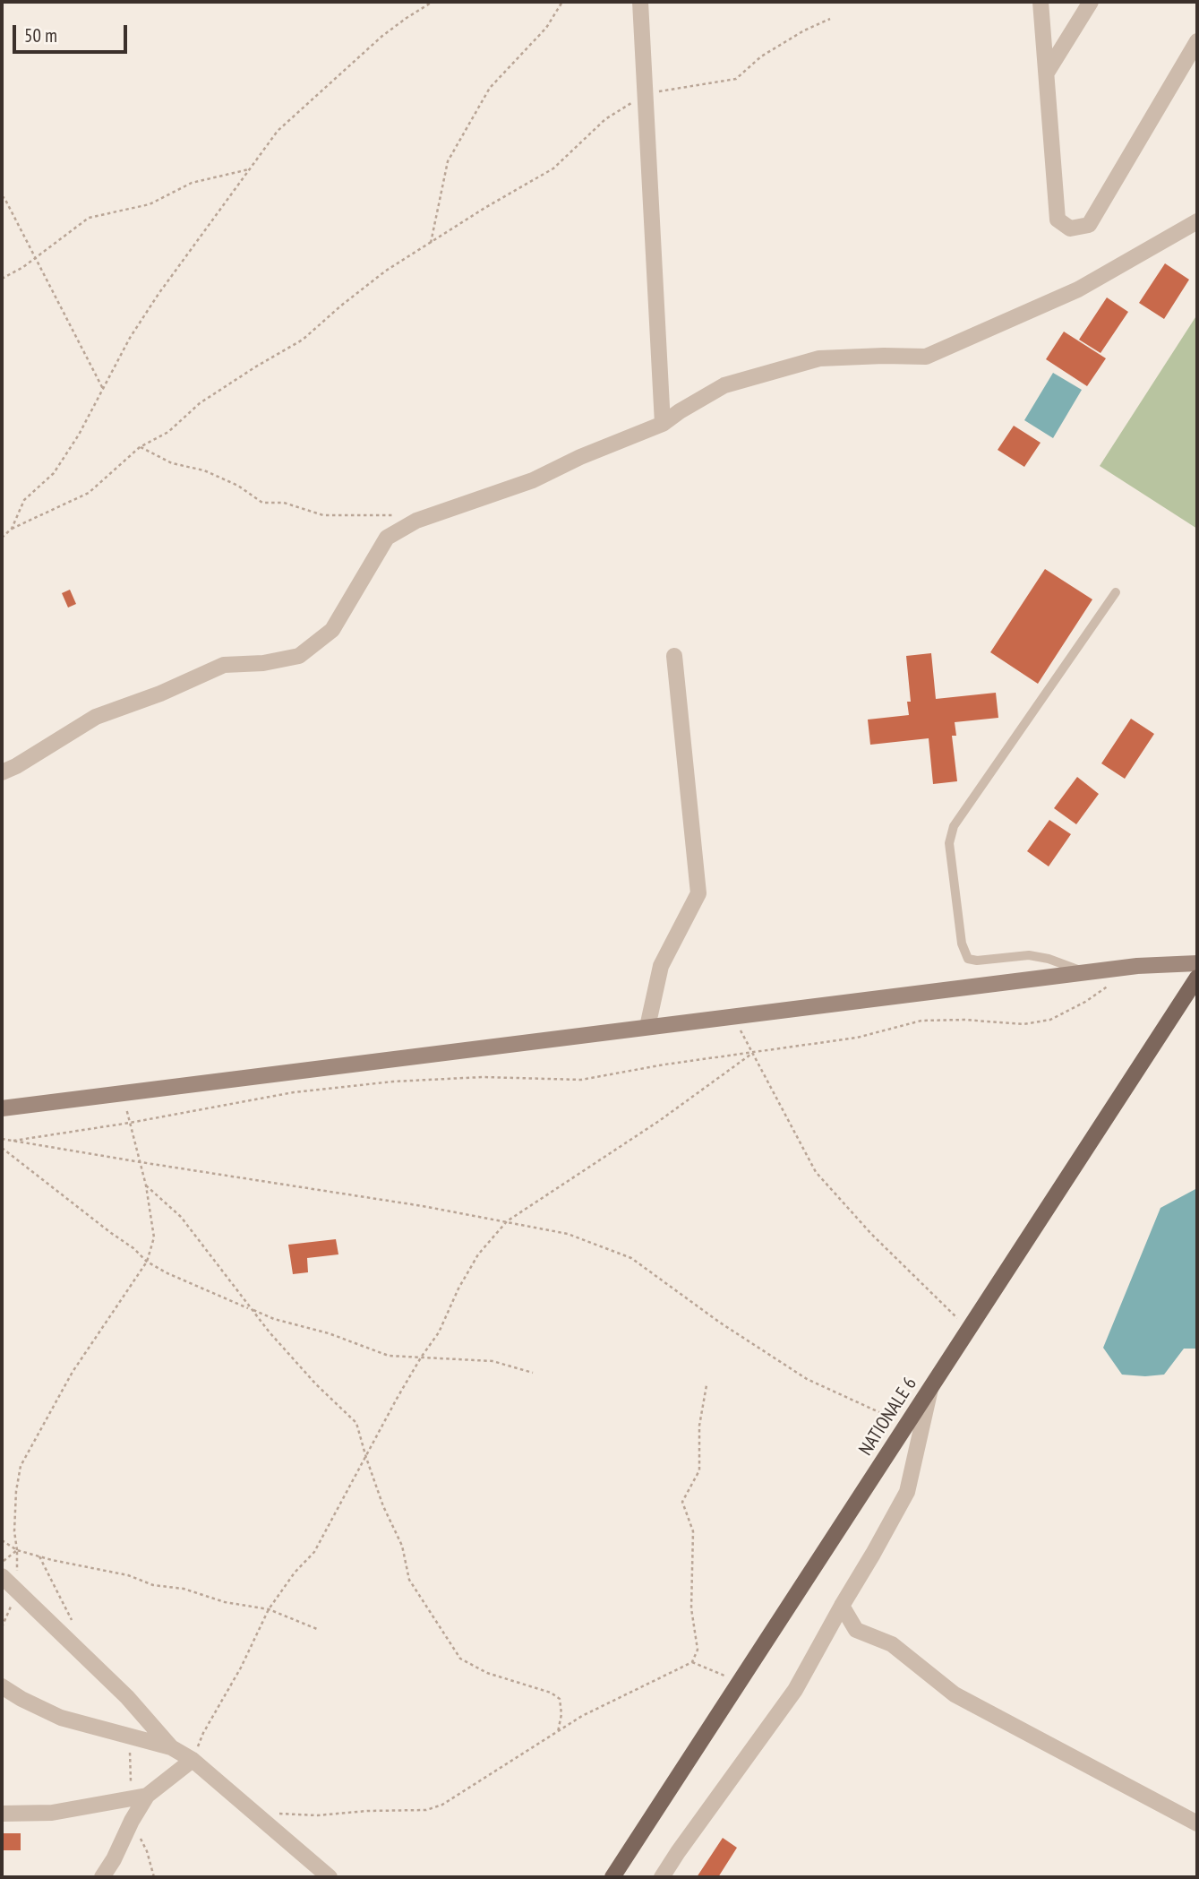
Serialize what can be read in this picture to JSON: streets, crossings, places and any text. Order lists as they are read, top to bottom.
{
  "streets": {
    "main road": ["NATIONALE 6"]
  },
  "scale_bar": "50 m"
}
